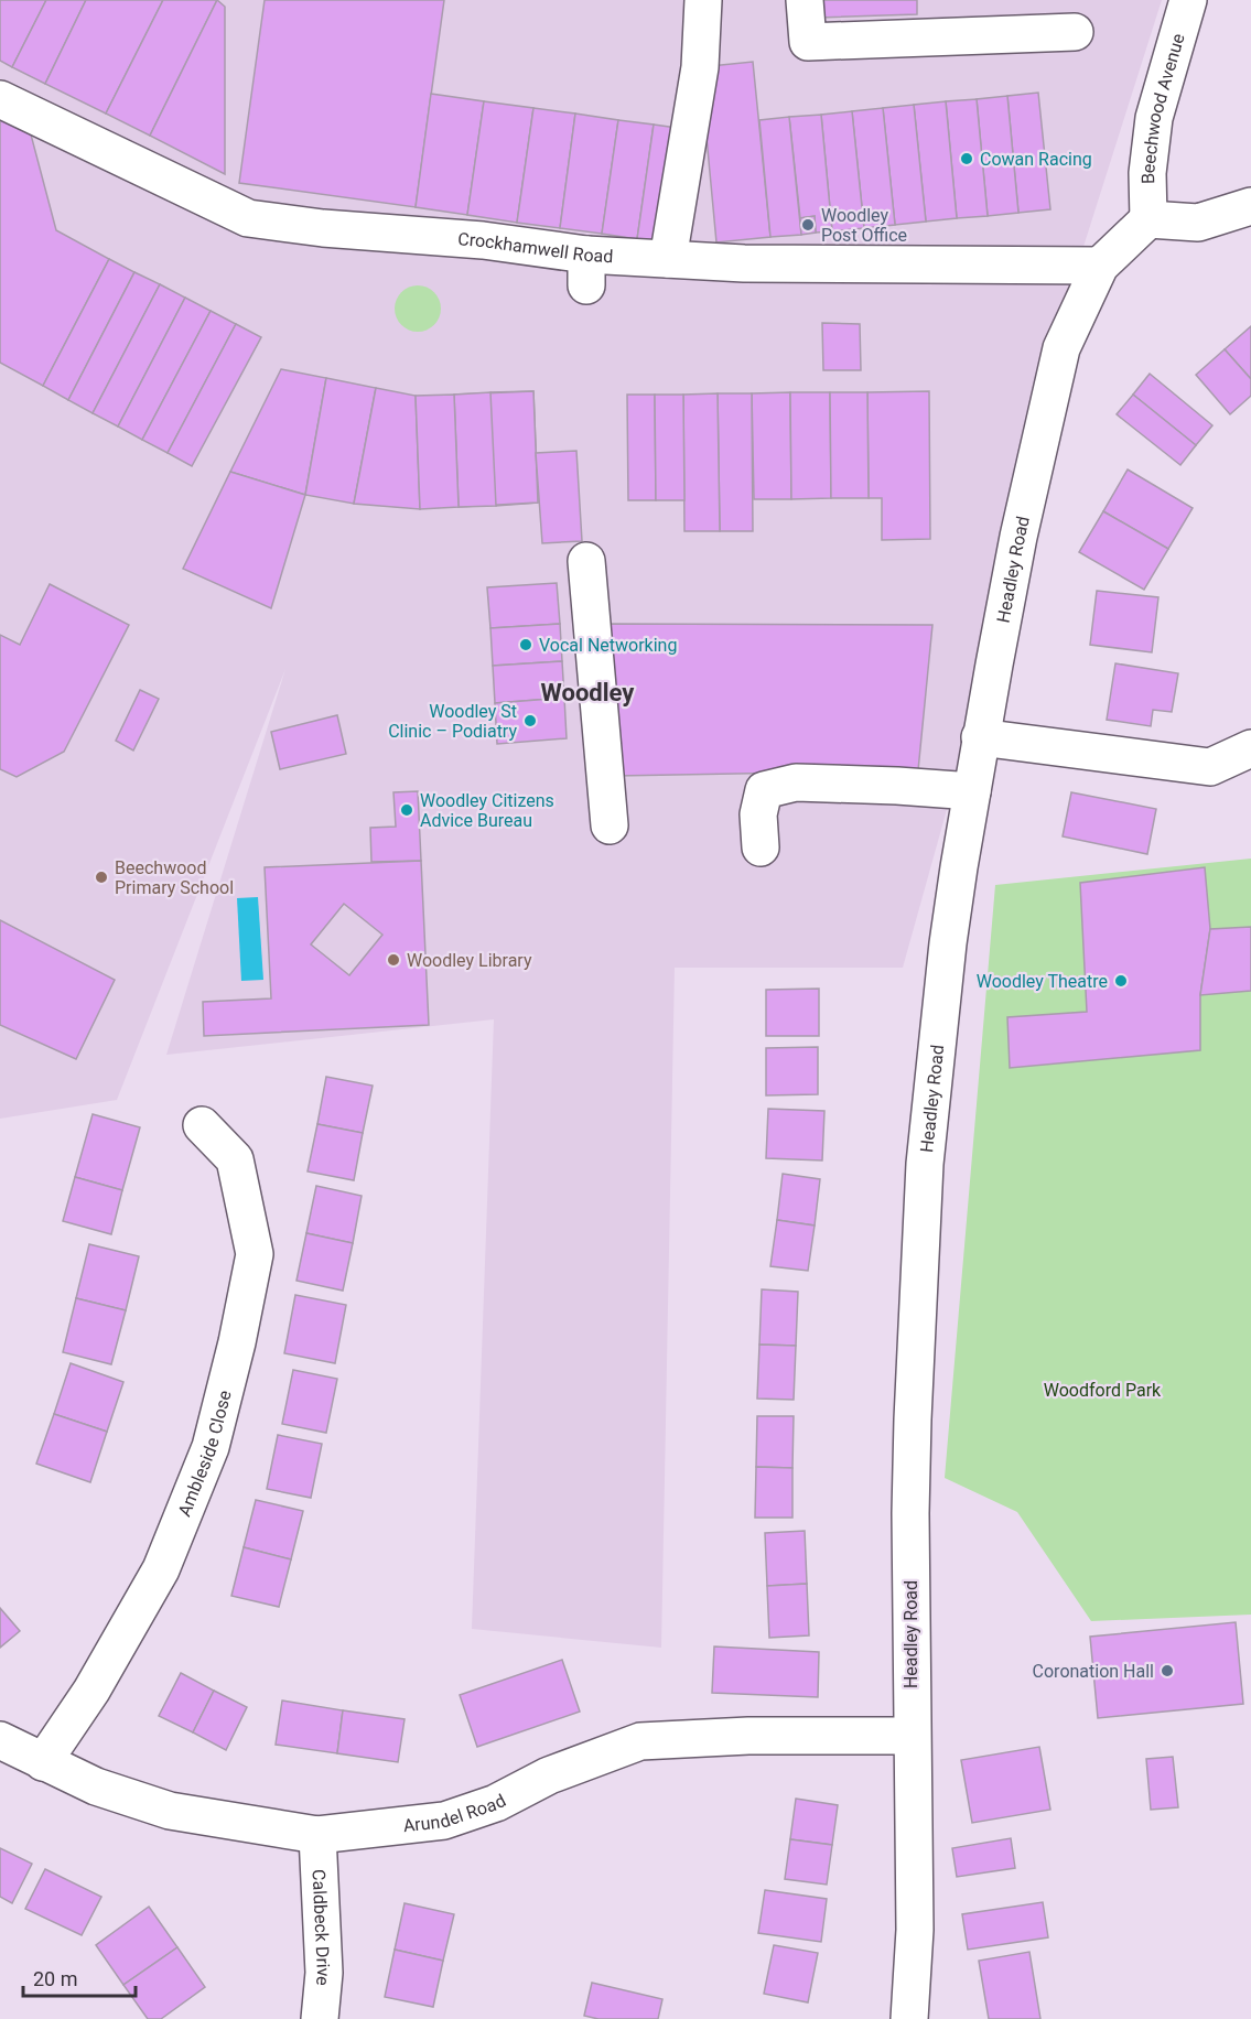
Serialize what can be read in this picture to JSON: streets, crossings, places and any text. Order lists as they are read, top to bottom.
{
  "streets": {
    "street": [
      "Beechwood Avenue",
      "Crockhamwell Road",
      "Headley Road",
      "Ambleside Close",
      "Arundel Road",
      "Caldbeck Drive"
    ]
  },
  "crossings": [
    ["Beechwood Avenue", "Headley Road"],
    ["Crockhamwell Road", "Headley Road"],
    ["Headley Road", "Arundel Road"],
    ["Ambleside Close", "Arundel Road"],
    ["Arundel Road", "Caldbeck Drive"]
  ],
  "districts": ["Woodley"],
  "parks": ["Woodford Park"],
  "places": [
    "Cowan Racing",
    "Woodley Post Office",
    "Vocal Networking",
    "Woodley St Clinic – Podiatry",
    "Woodley Citizens Advice Bureau",
    "Beechwood Primary School",
    "Woodley Library",
    "Woodley Theatre",
    "Coronation Hall"
  ],
  "scale_bar": "20 m"
}
